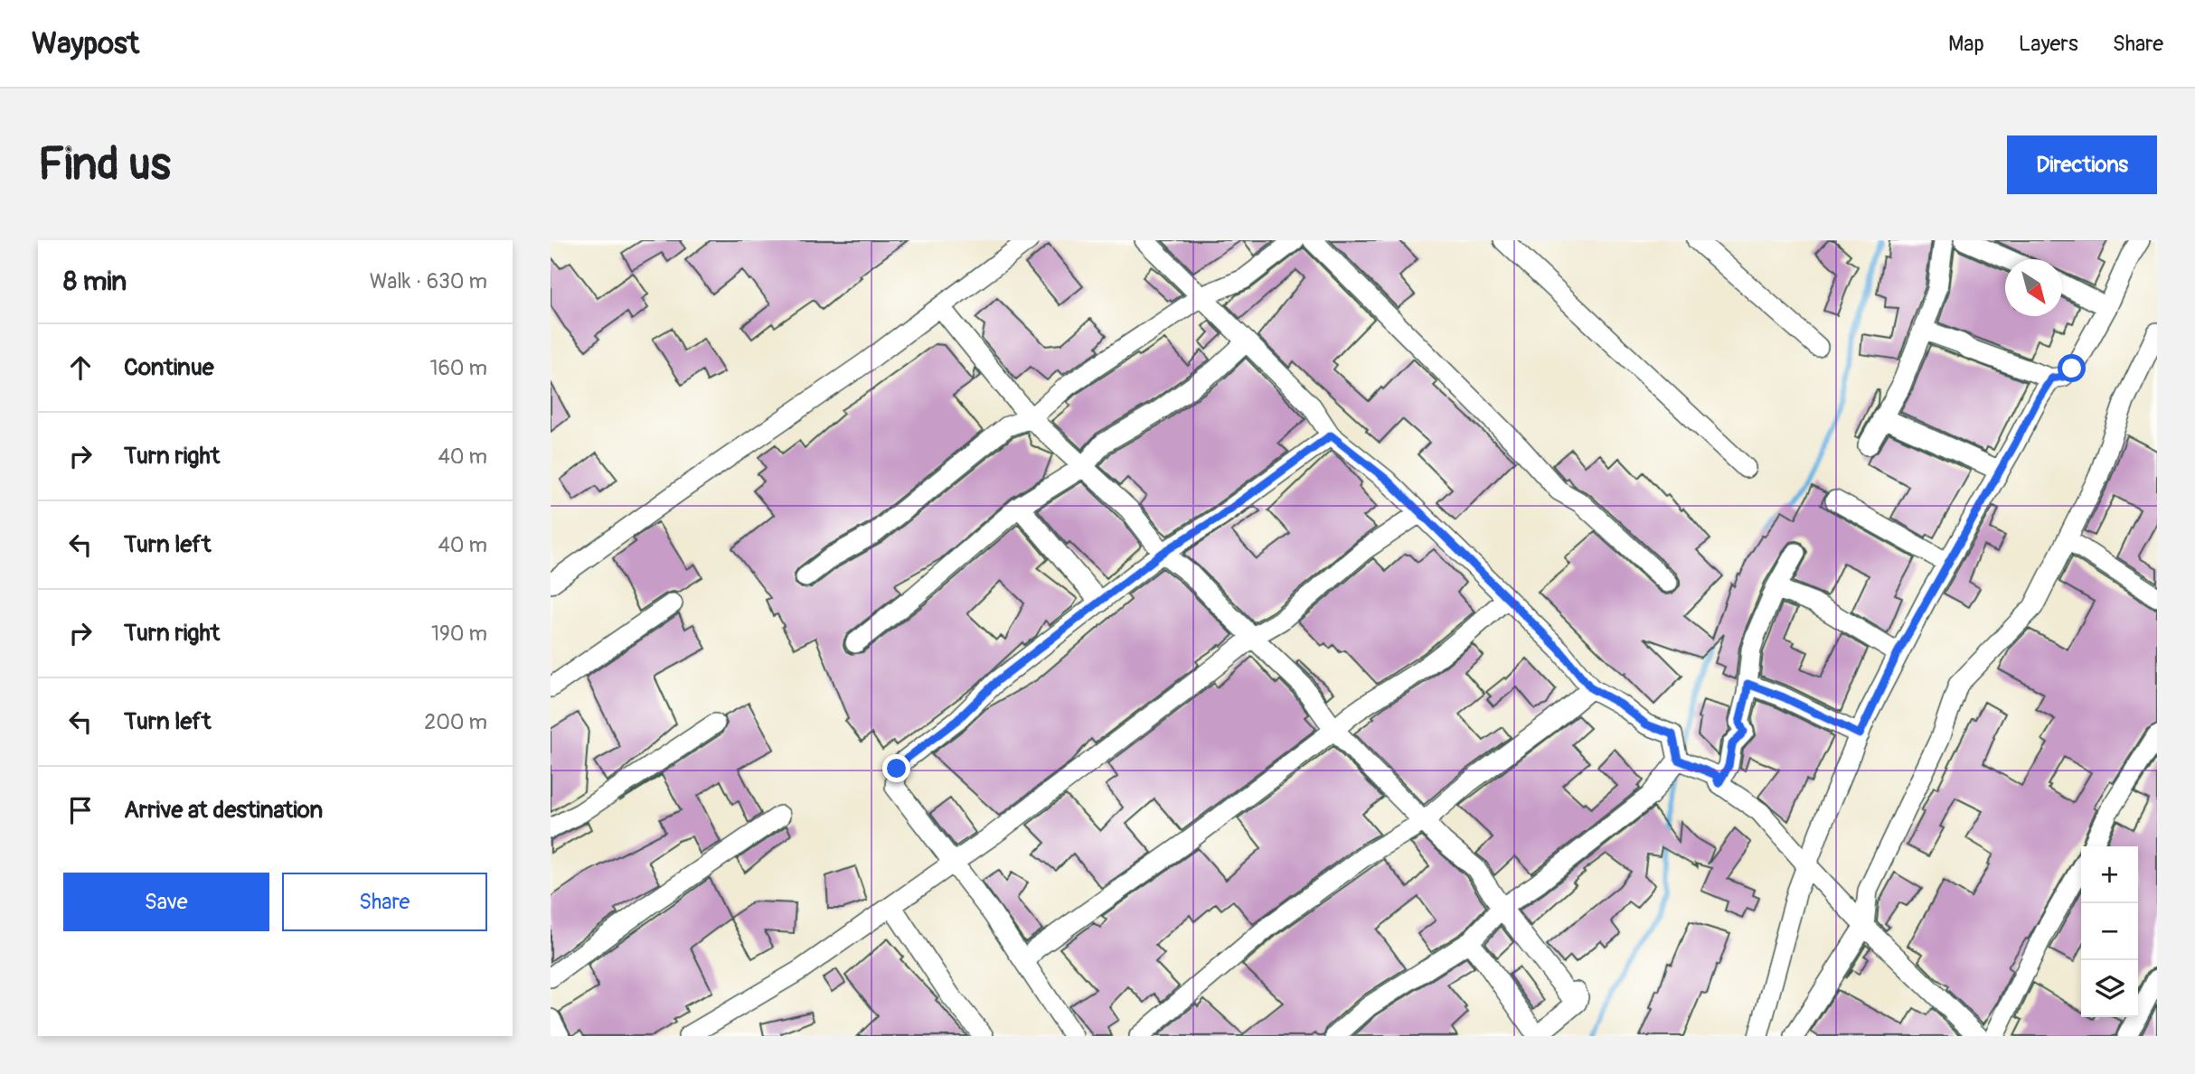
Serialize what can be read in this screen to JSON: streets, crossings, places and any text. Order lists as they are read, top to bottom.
{
  "north": "bottom right",
  "page": {
    "header": "Waypost",
    "nav": ["Map", "Layers", "Share"],
    "buttons": [
      "Directions",
      ["Save", "Share"]
    ],
    "title": "Find us",
    "heading": ["8 min", "Walk · 630 m"],
    "list": [
      ["Continue", "160 m"],
      ["Turn right", "40 m"],
      ["Turn left", "40 m"],
      ["Turn right", "190 m"],
      ["Turn left", "200 m"],
      "Arrive at destination"
    ],
    "map_buttons": ["+", "−"]
  }
}
